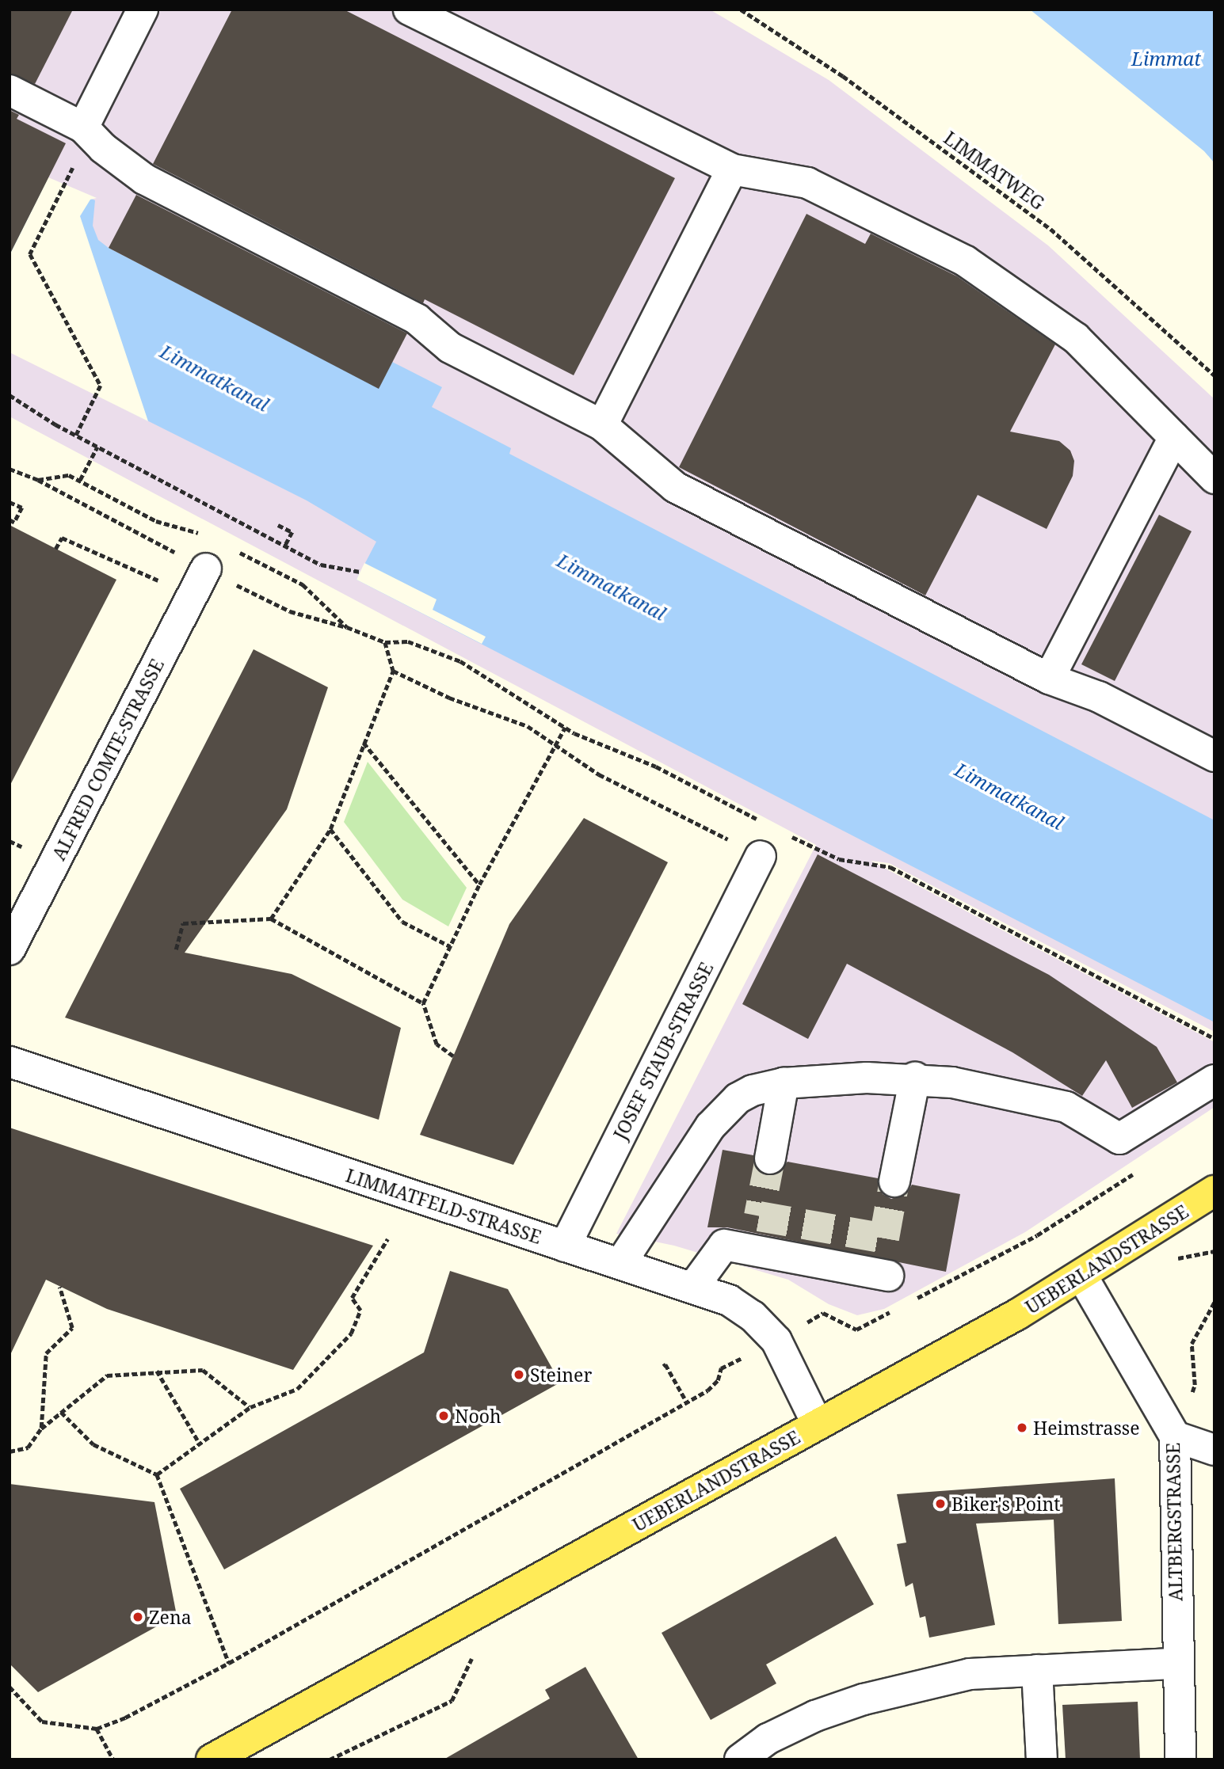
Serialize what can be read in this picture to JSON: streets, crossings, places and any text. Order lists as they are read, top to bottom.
{
  "streets": {
    "main road": ["UEBERLANDSTRASSE"],
    "street": [
      "ALFRED COMTE-STRASSE",
      "JOSEF STAUB-STRASSE",
      "LIMMATFELD-STRASSE",
      "ALTBERGSTRASSE"
    ],
    "path": ["LIMMATWEG"]
  },
  "crossings": [
    ["JOSEF STAUB-STRASSE", "LIMMATFELD-STRASSE"],
    ["LIMMATFELD-STRASSE", "UEBERLANDSTRASSE"],
    ["UEBERLANDSTRASSE", "ALTBERGSTRASSE"]
  ],
  "water": ["Limmat", "Limmatkanal"],
  "places": [
    "Steiner",
    "Nooh",
    "Heimstrasse",
    "Biker's Point",
    "Zena"
  ]
}
